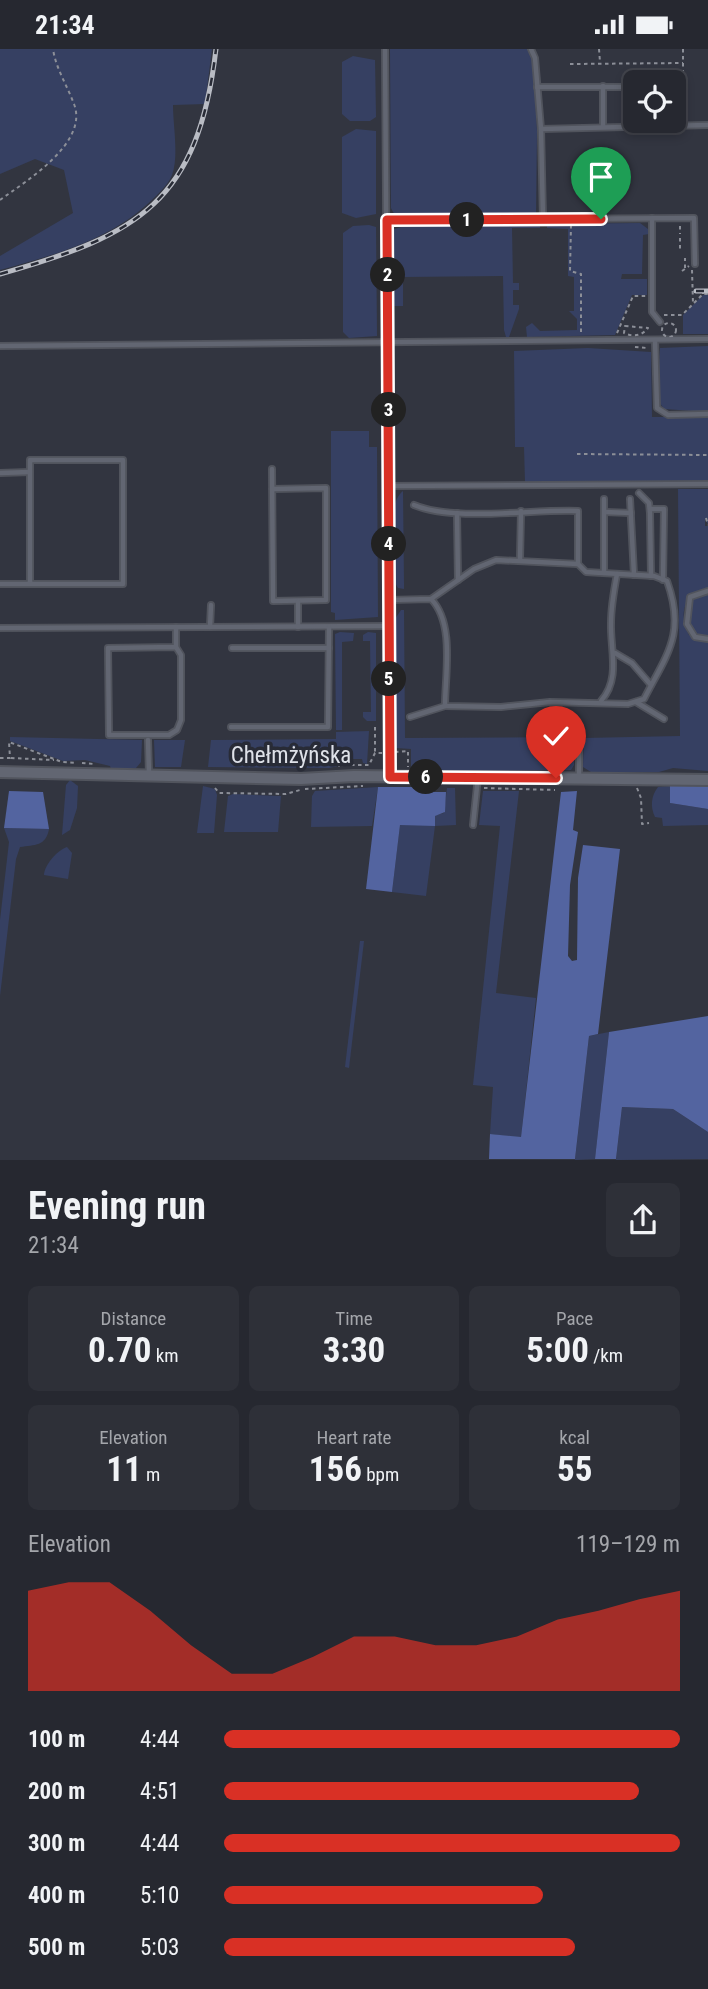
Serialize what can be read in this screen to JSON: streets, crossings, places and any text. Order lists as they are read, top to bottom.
{
  "streets": {
    "street": ["Chełmżyńska"]
  },
  "page": {
    "status": "21:34",
    "pins": [
      "1",
      "2",
      "3",
      "4",
      "5",
      "6"
    ],
    "heading": ["Evening run", "21:34"],
    "stats": [
      ["Distance", "0.70 km"],
      ["Time", "3:30"],
      ["Pace", "5:00 /km"],
      ["Elevation", "11 m"],
      ["Heart rate", "156 bpm"],
      ["kcal", "55"]
    ],
    "chart": ["Elevation", "119–129 m"],
    "list": [
      {
        "name": "100 m",
        "note": "4:44"
      },
      {
        "name": "200 m",
        "note": "4:51"
      },
      {
        "name": "300 m",
        "note": "4:44"
      },
      {
        "name": "400 m",
        "note": "5:10"
      },
      {
        "name": "500 m",
        "note": "5:03"
      }
    ]
  }
}
